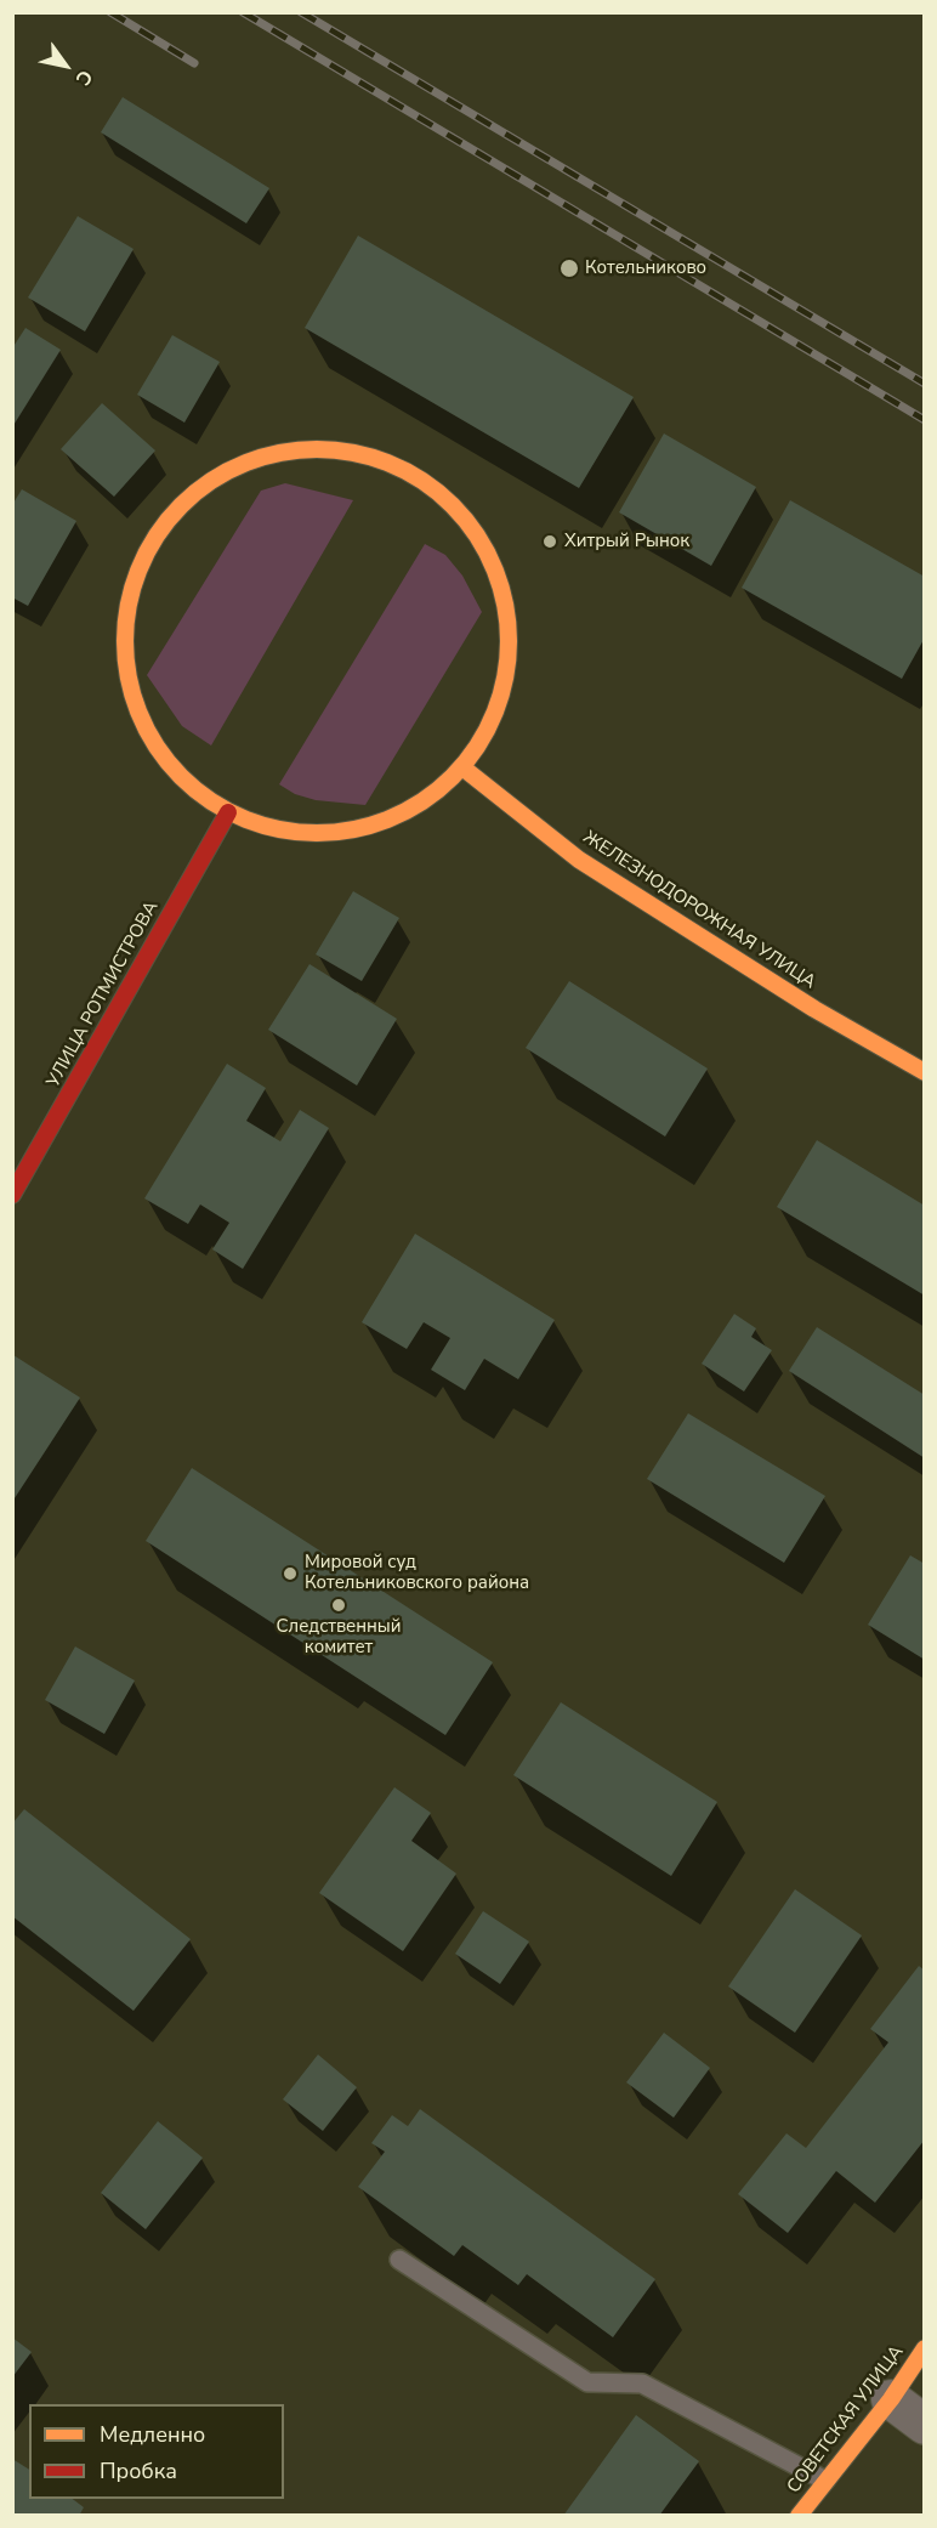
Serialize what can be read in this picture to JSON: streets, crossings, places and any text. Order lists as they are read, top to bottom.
{
  "streets": {
    "street": ["ЖЕЛЕЗНОДОРОЖНАЯ УЛИЦА", "УЛИЦА РОТМИСТРОВА", "СОВЕТСКАЯ УЛИЦА"]
  },
  "places": [
    "Котельниково",
    "Хитрый Рынок",
    "Мировой суд Котельниковского района",
    "Следственный комитет"
  ],
  "legend": ["Медленно", "Пробка"],
  "north": "bottom right"
}
